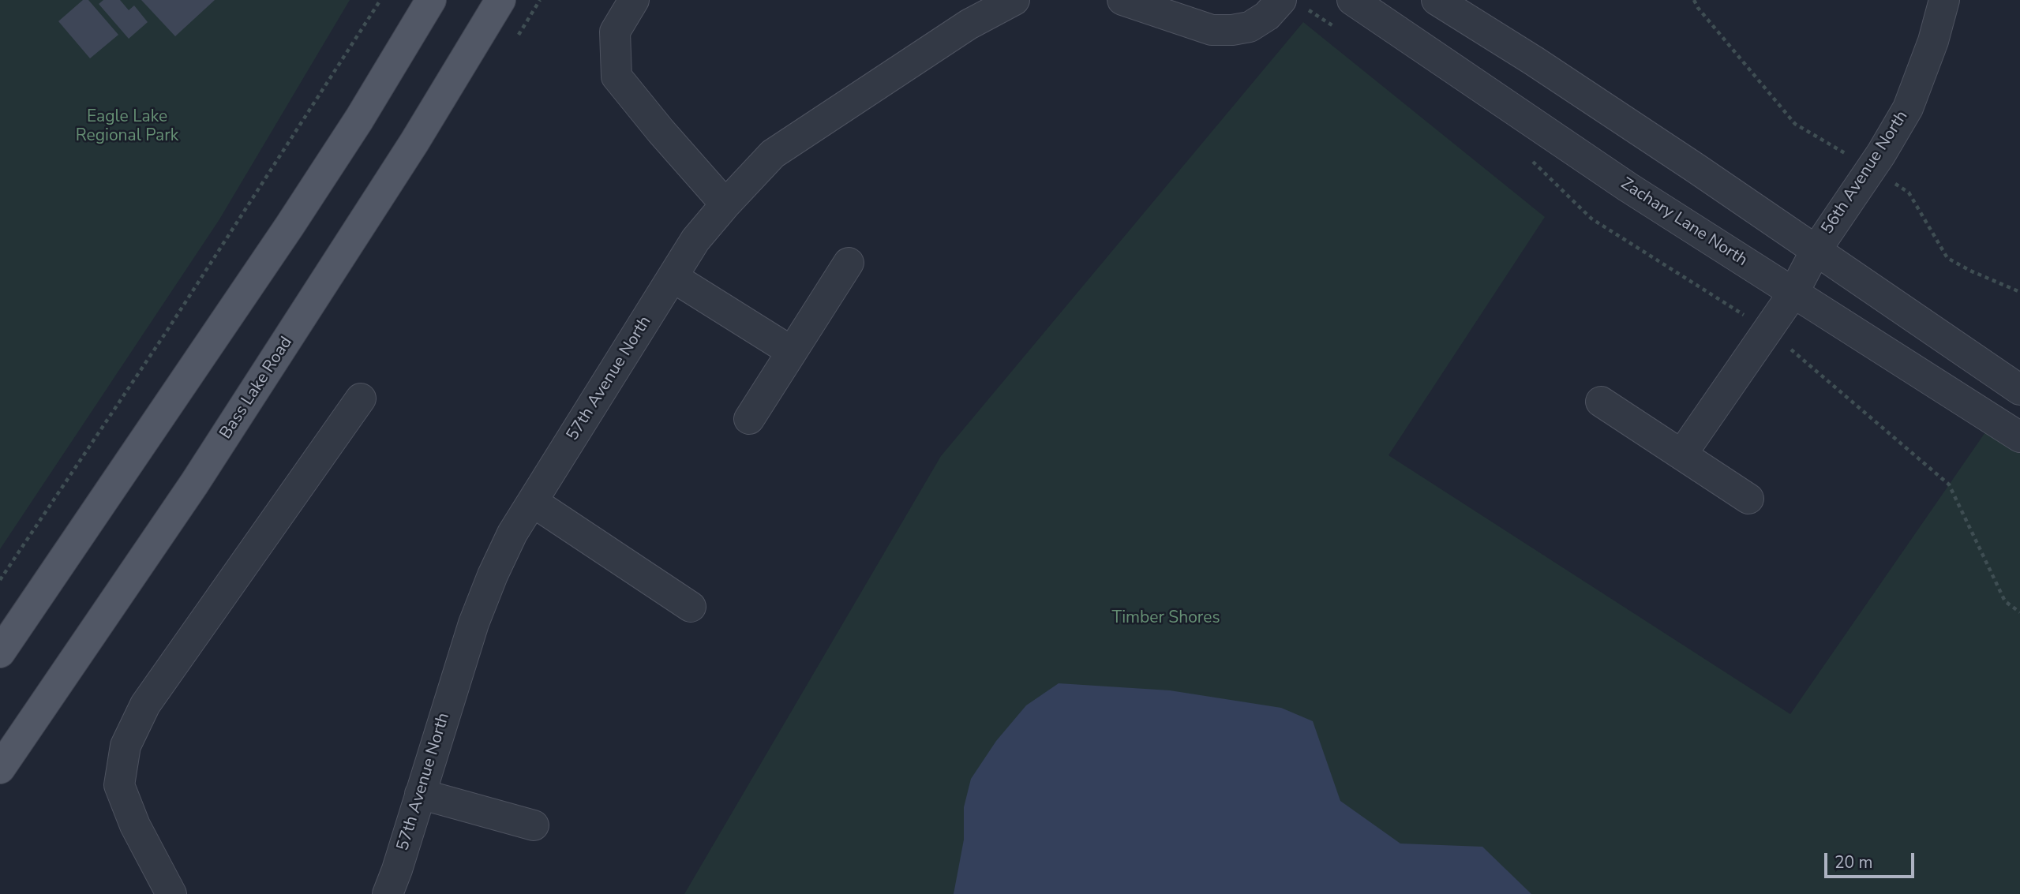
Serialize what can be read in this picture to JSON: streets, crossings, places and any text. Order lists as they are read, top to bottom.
{
  "streets": {
    "main road": ["Bass Lake Road"],
    "street": ["56th Avenue North", "Zachary Lane North", "57th Avenue North"]
  },
  "crossings": [
    ["56th Avenue North", "Zachary Lane North"]
  ],
  "parks": ["Eagle Lake Regional Park", "Timber Shores"],
  "scale_bar": "20 m"
}
